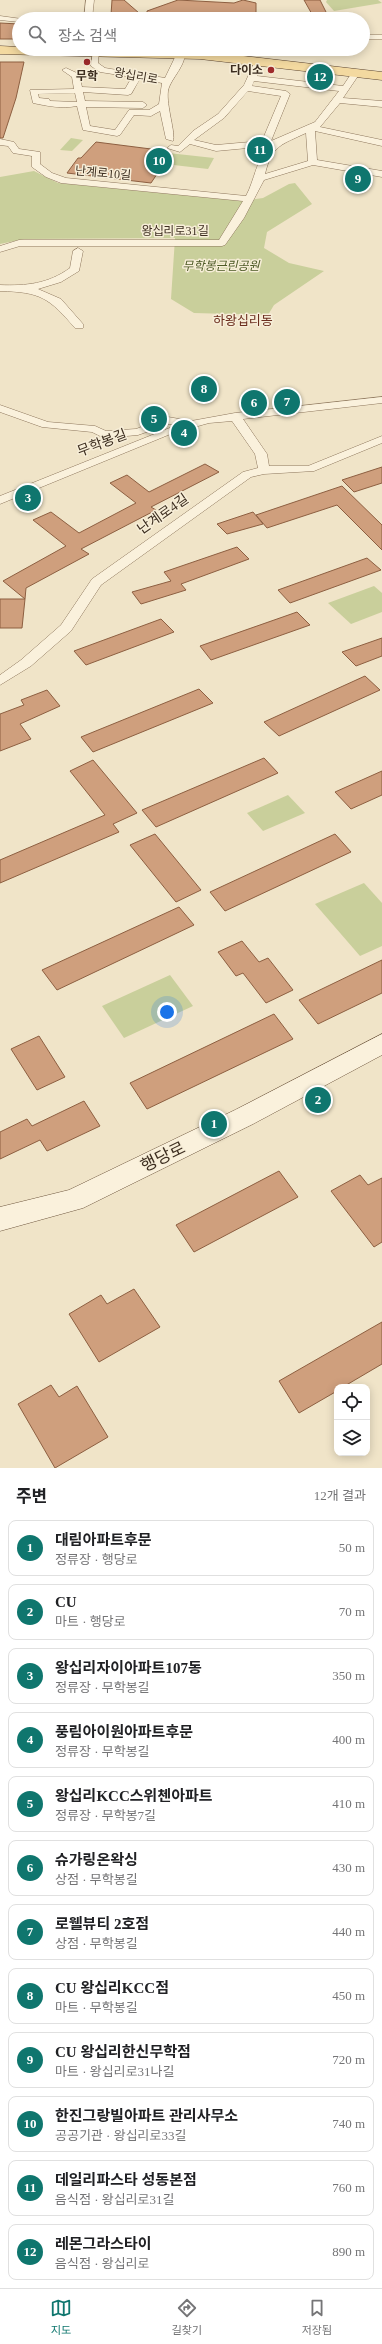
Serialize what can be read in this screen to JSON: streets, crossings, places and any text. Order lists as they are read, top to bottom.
{
  "streets": {
    "main road": ["왕십리로", "행당로"],
    "street": [
      "난계로10길",
      "왕십리로31길",
      "무학봉길",
      "난계로4길"
    ]
  },
  "crossings": [
    ["왕십리로", "왕십리로31길"],
    ["난계로10길", "왕십리로31길"]
  ],
  "districts": ["하왕십리동"],
  "parks": ["무학봉근린공원"],
  "places": ["무학", "다이소"],
  "page": {
    "search": "장소 검색",
    "pins": [
      "12",
      "11",
      "10",
      "9",
      "8",
      "7",
      "6",
      "5",
      "4",
      "3",
      "2",
      "1"
    ],
    "heading": ["주변", "12개 결과"],
    "list": [
      {
        "mark": "1",
        "name": "대림아파트후문",
        "note": "정류장 · 행당로",
        "value": "50 m"
      },
      {
        "mark": "2",
        "name": "CU",
        "note": "마트 · 행당로",
        "value": "70 m"
      },
      {
        "mark": "3",
        "name": "왕십리자이아파트107동",
        "note": "정류장 · 무학봉길",
        "value": "350 m"
      },
      {
        "mark": "4",
        "name": "풍림아이원아파트후문",
        "note": "정류장 · 무학봉길",
        "value": "400 m"
      },
      {
        "mark": "5",
        "name": "왕십리KCC스위첸아파트",
        "note": "정류장 · 무학봉7길",
        "value": "410 m"
      },
      {
        "mark": "6",
        "name": "슈가링온왁싱",
        "note": "상점 · 무학봉길",
        "value": "430 m"
      },
      {
        "mark": "7",
        "name": "로웰뷰티 2호점",
        "note": "상점 · 무학봉길",
        "value": "440 m"
      },
      {
        "mark": "8",
        "name": "CU 왕십리KCC점",
        "note": "마트 · 무학봉길",
        "value": "450 m"
      },
      {
        "mark": "9",
        "name": "CU 왕십리한신무학점",
        "note": "마트 · 왕십리로31나길",
        "value": "720 m"
      },
      {
        "mark": "10",
        "name": "한진그랑빌아파트 관리사무소",
        "note": "공공기관 · 왕십리로33길",
        "value": "740 m"
      },
      {
        "mark": "11",
        "name": "데일리파스타 성동본점",
        "note": "음식점 · 왕십리로31길",
        "value": "760 m"
      },
      {
        "mark": "12",
        "name": "레몬그라스타이",
        "note": "음식점 · 왕십리로",
        "value": "890 m"
      }
    ],
    "nav": ["지도", "길찾기", "저장됨"]
  }
}
